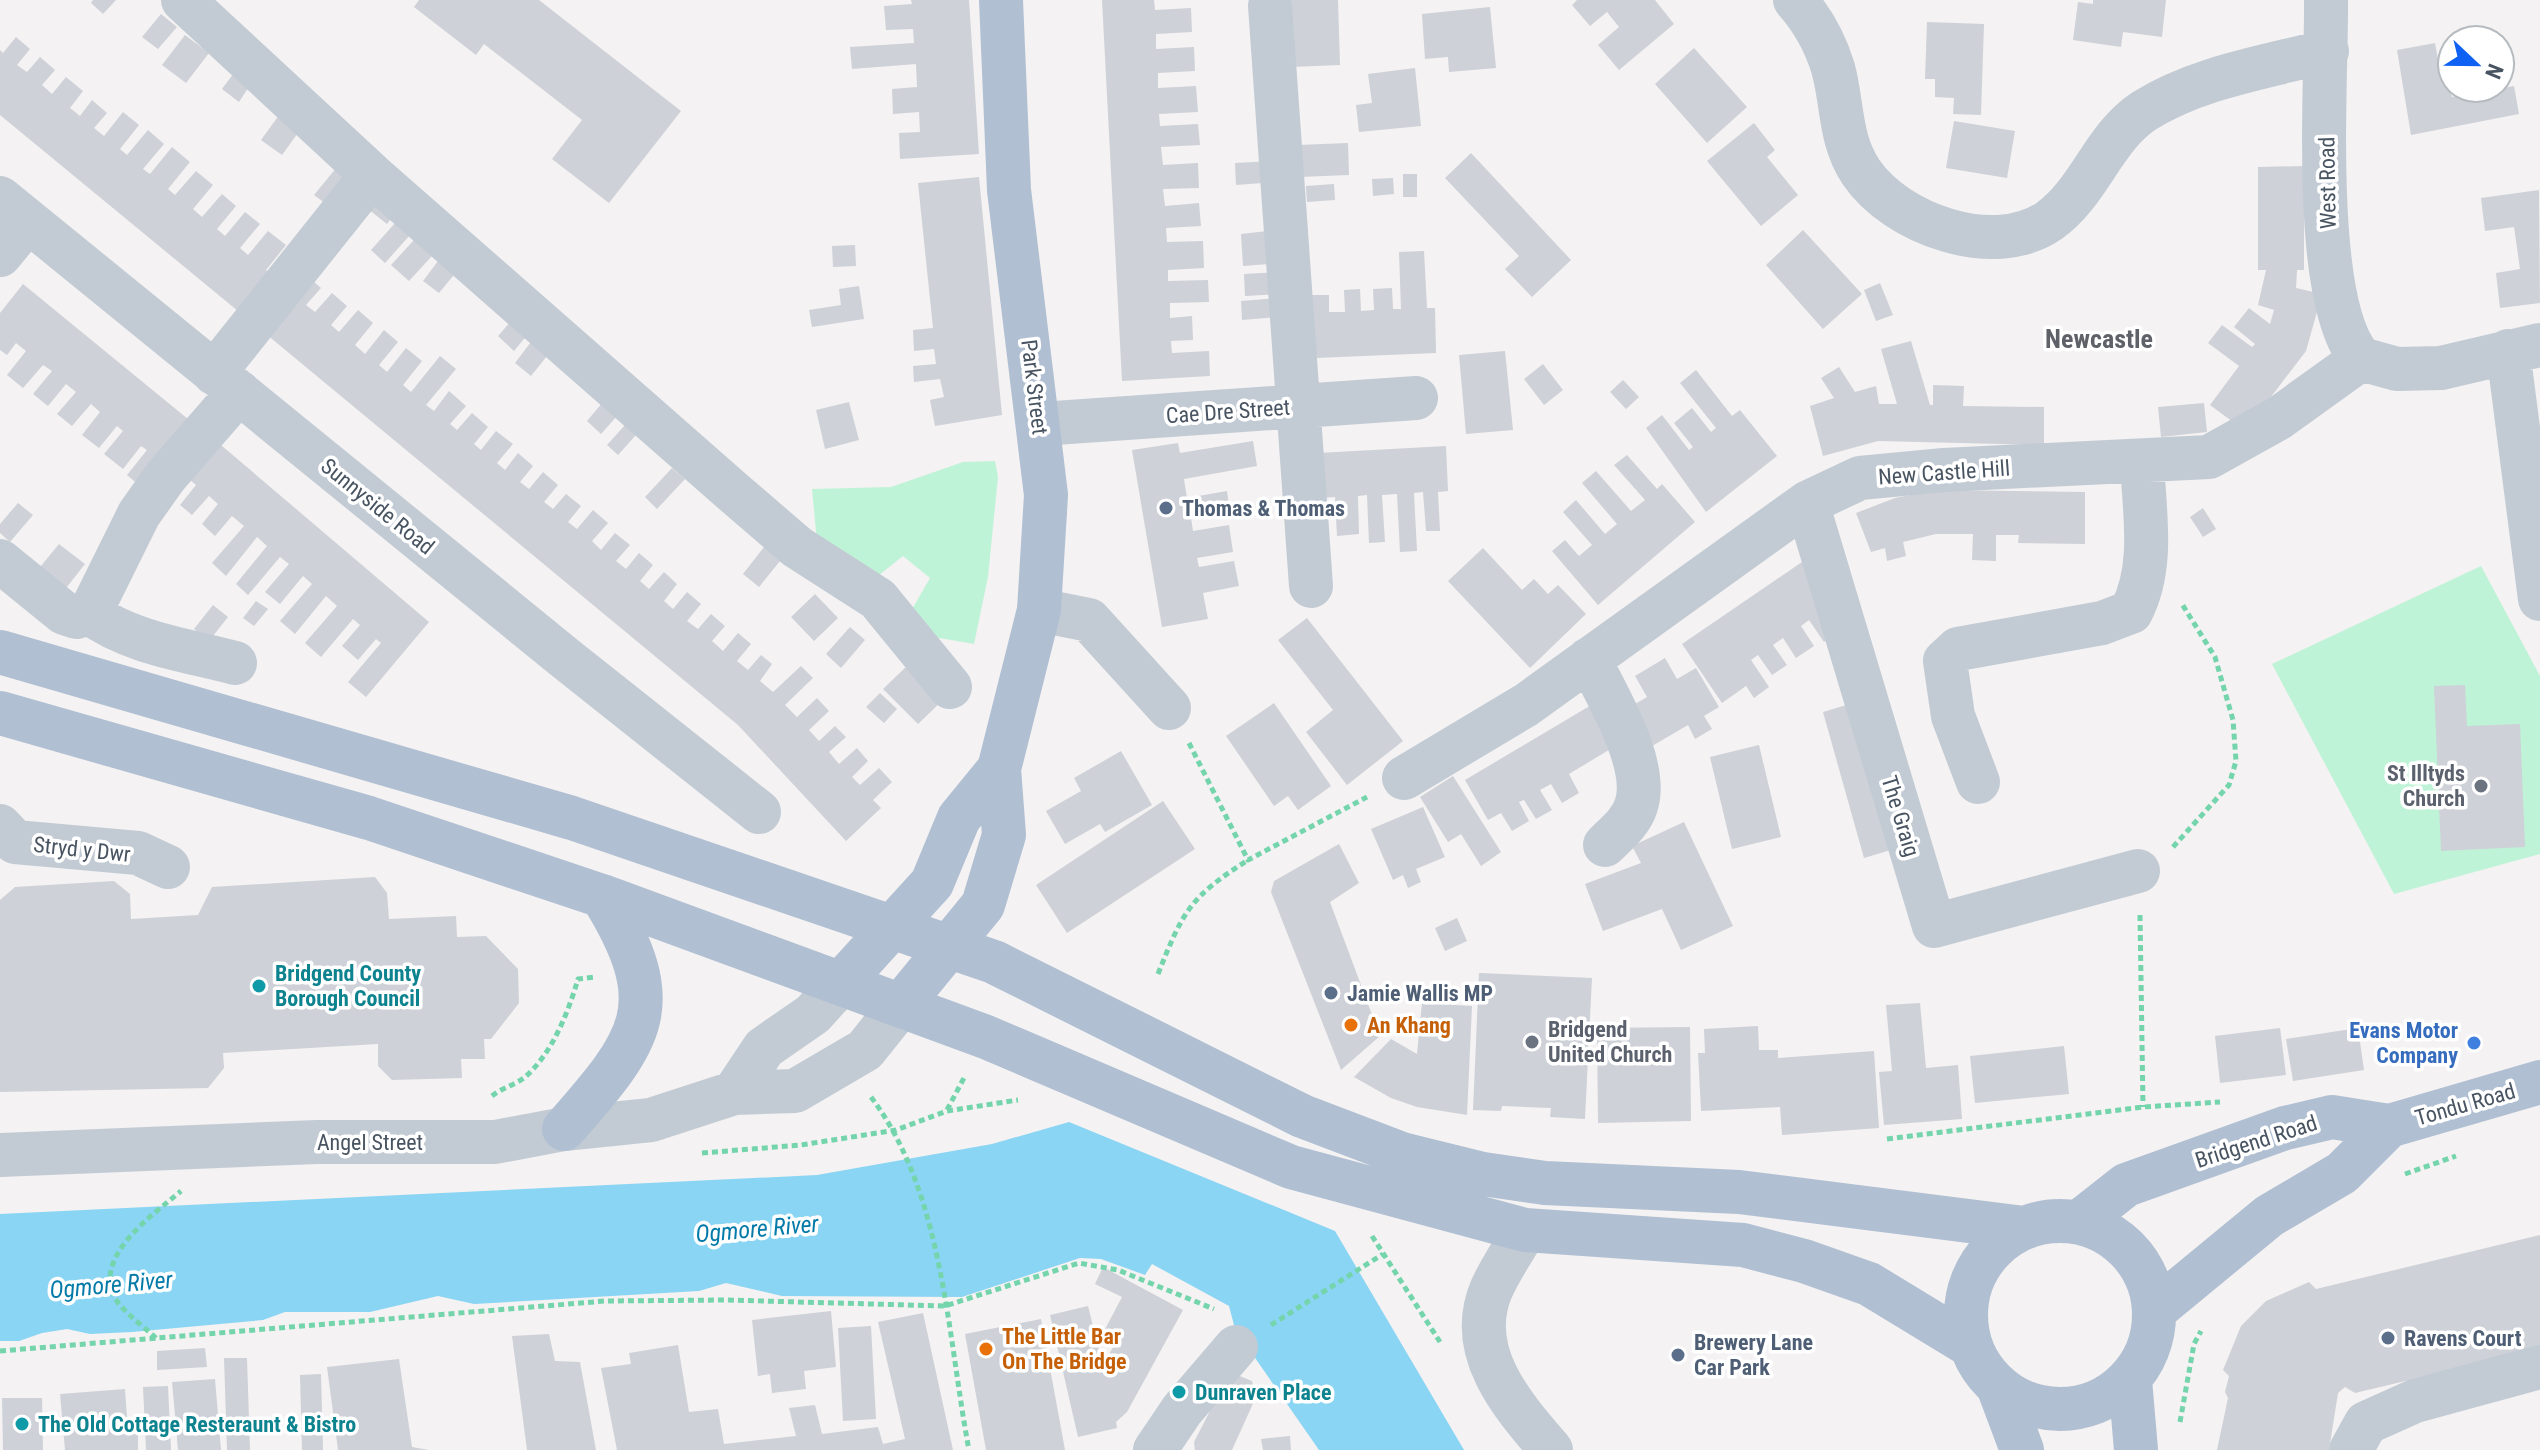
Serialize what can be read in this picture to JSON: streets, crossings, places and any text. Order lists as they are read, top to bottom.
{
  "streets": {
    "main road": ["Park Street", "Tondu Road", "Bridgend Road"],
    "street": [
      "West Road",
      "Cae Dre Street",
      "New Castle Hill",
      "Sunnyside Road",
      "The Graig",
      "Stryd y Dwr",
      "Angel Street"
    ]
  },
  "crossings": [
    ["West Road", "New Castle Hill"],
    ["Park Street", "Cae Dre Street"],
    ["Park Street", "Angel Street"],
    ["New Castle Hill", "The Graig"],
    ["Tondu Road", "Bridgend Road"]
  ],
  "districts": ["Newcastle"],
  "water": ["Ogmore River"],
  "places": [
    "Thomas & Thomas",
    "St Illtyds Church",
    "Bridgend County Borough Council",
    "Jamie Wallis MP",
    "An Khang",
    "Bridgend United Church",
    "Evans Motor Company",
    "Ravens Court",
    "The Little Bar On The Bridge",
    "Brewery Lane Car Park",
    "Dunraven Place",
    "The Old Cottage Resteraunt & Bistro"
  ],
  "north": "right"
}
